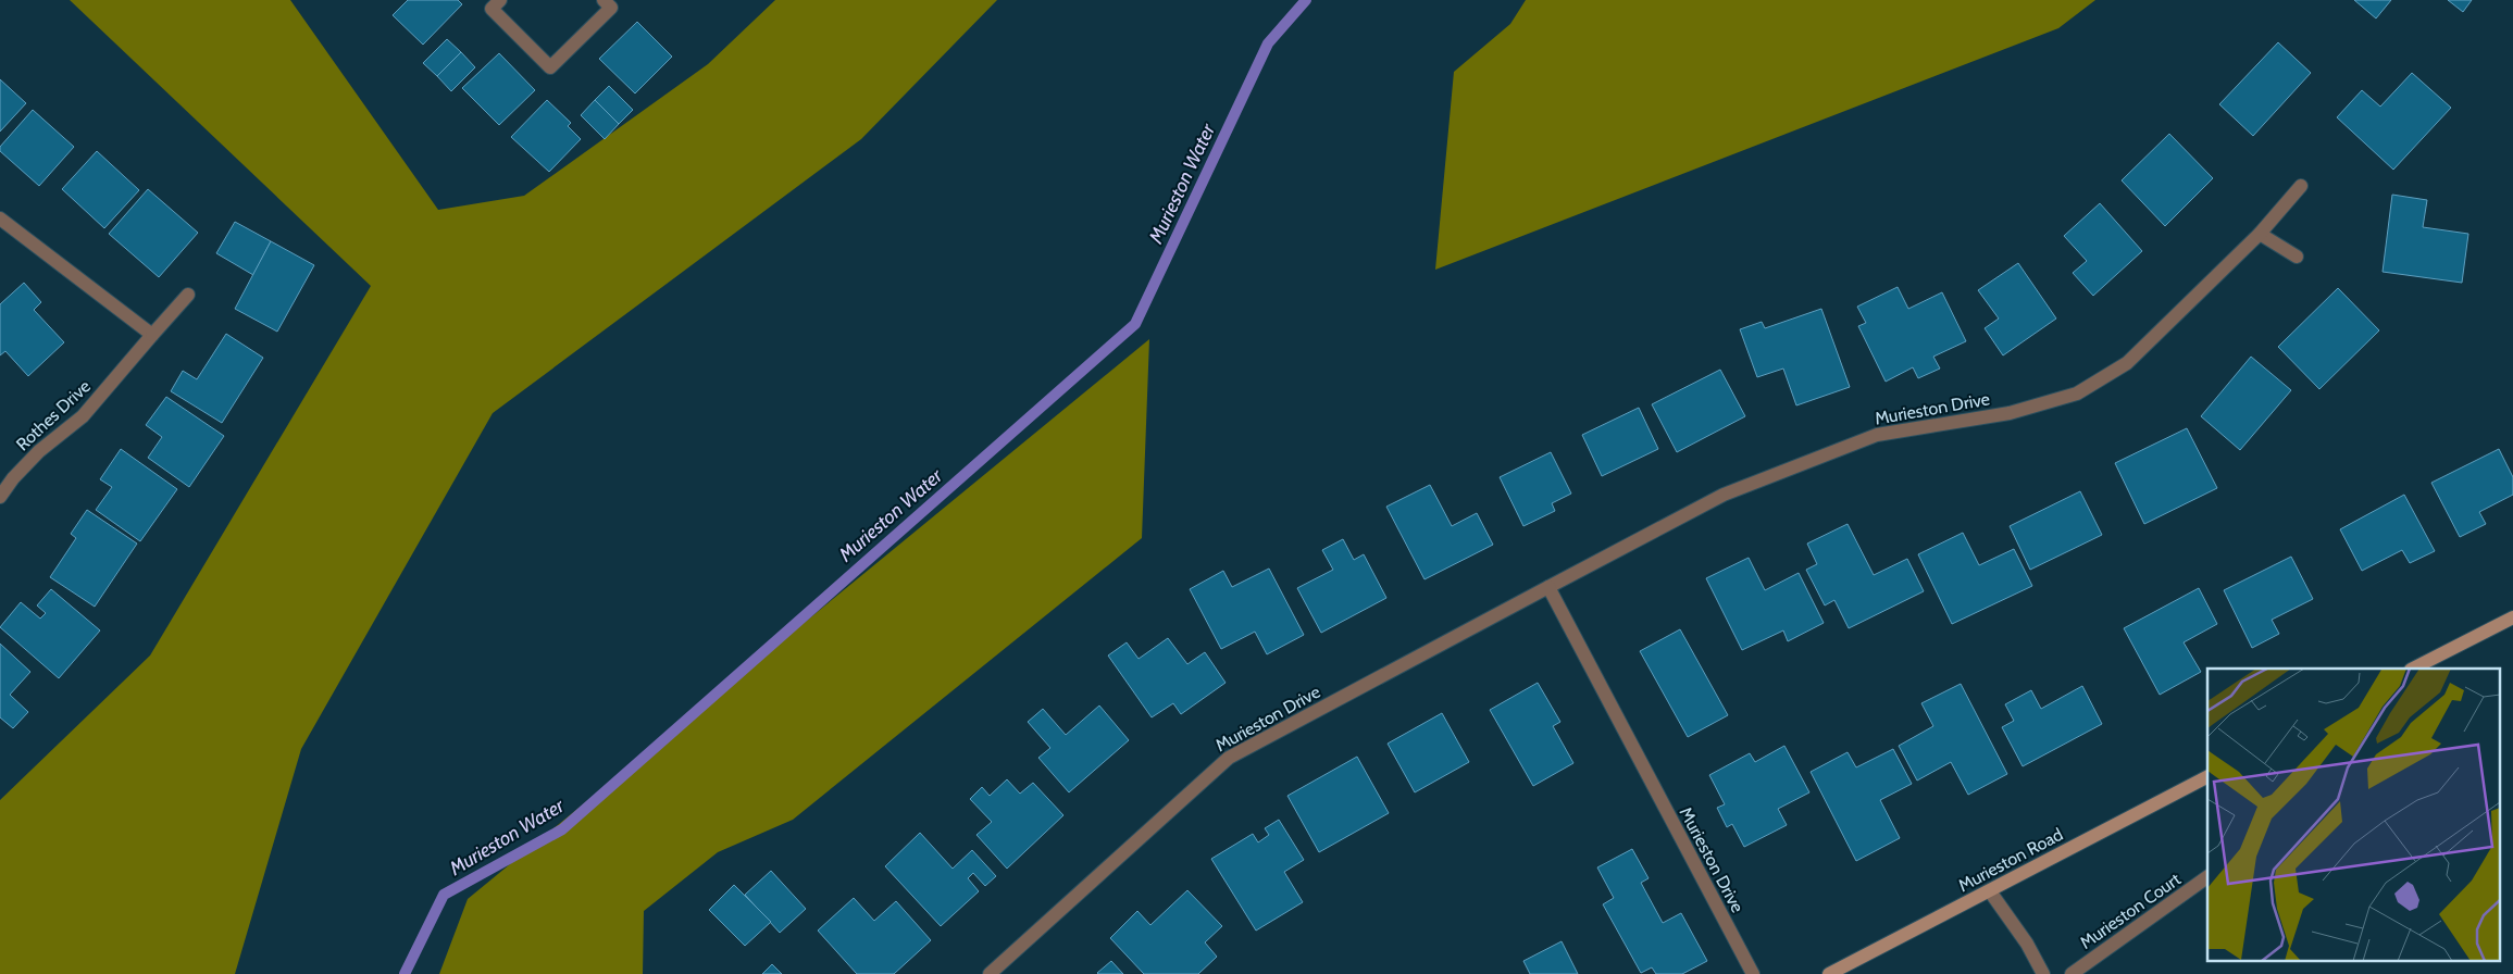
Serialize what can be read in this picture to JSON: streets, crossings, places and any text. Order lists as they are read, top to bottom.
{
  "streets": {
    "street": [
      "Murieston Drive",
      "Rothes Drive",
      "Murieston Road",
      "Murieston Court"
    ]
  },
  "water": ["Murieston Water"]
}
